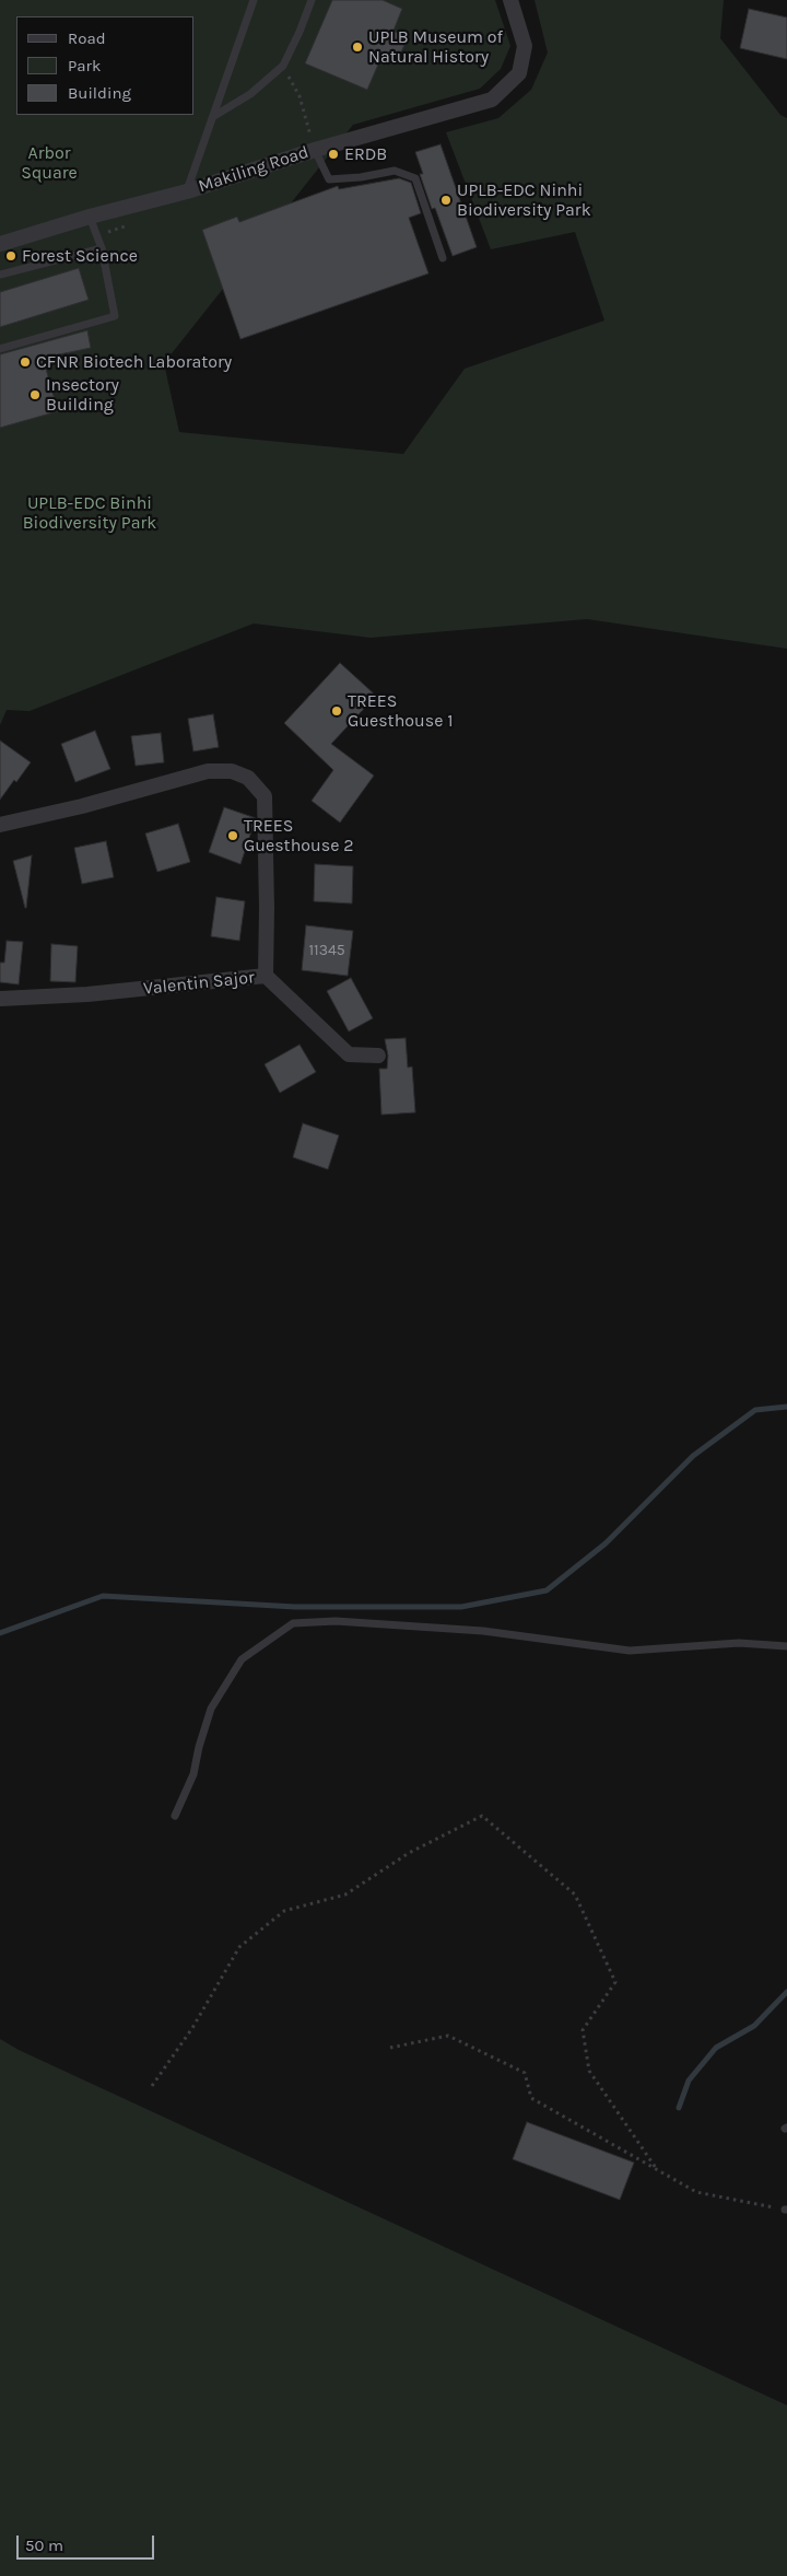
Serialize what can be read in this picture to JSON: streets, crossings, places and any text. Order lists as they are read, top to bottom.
{
  "streets": {
    "street": ["Makiling Road", "Valentin Sajor"]
  },
  "parks": ["Arbor Square", "UPLB-EDC Binhi Biodiversity Park"],
  "places": [
    "UPLB Museum of Natural History",
    "ERDB",
    "UPLB-EDC Ninhi Biodiversity Park",
    "Forest Science",
    "CFNR Biotech Laboratory",
    "Insectory Building",
    "TREES Guesthouse 1",
    "TREES Guesthouse 2"
  ],
  "house_numbers": ["11345"],
  "legend": ["Road", "Park", "Building"],
  "scale_bar": "50 m"
}
